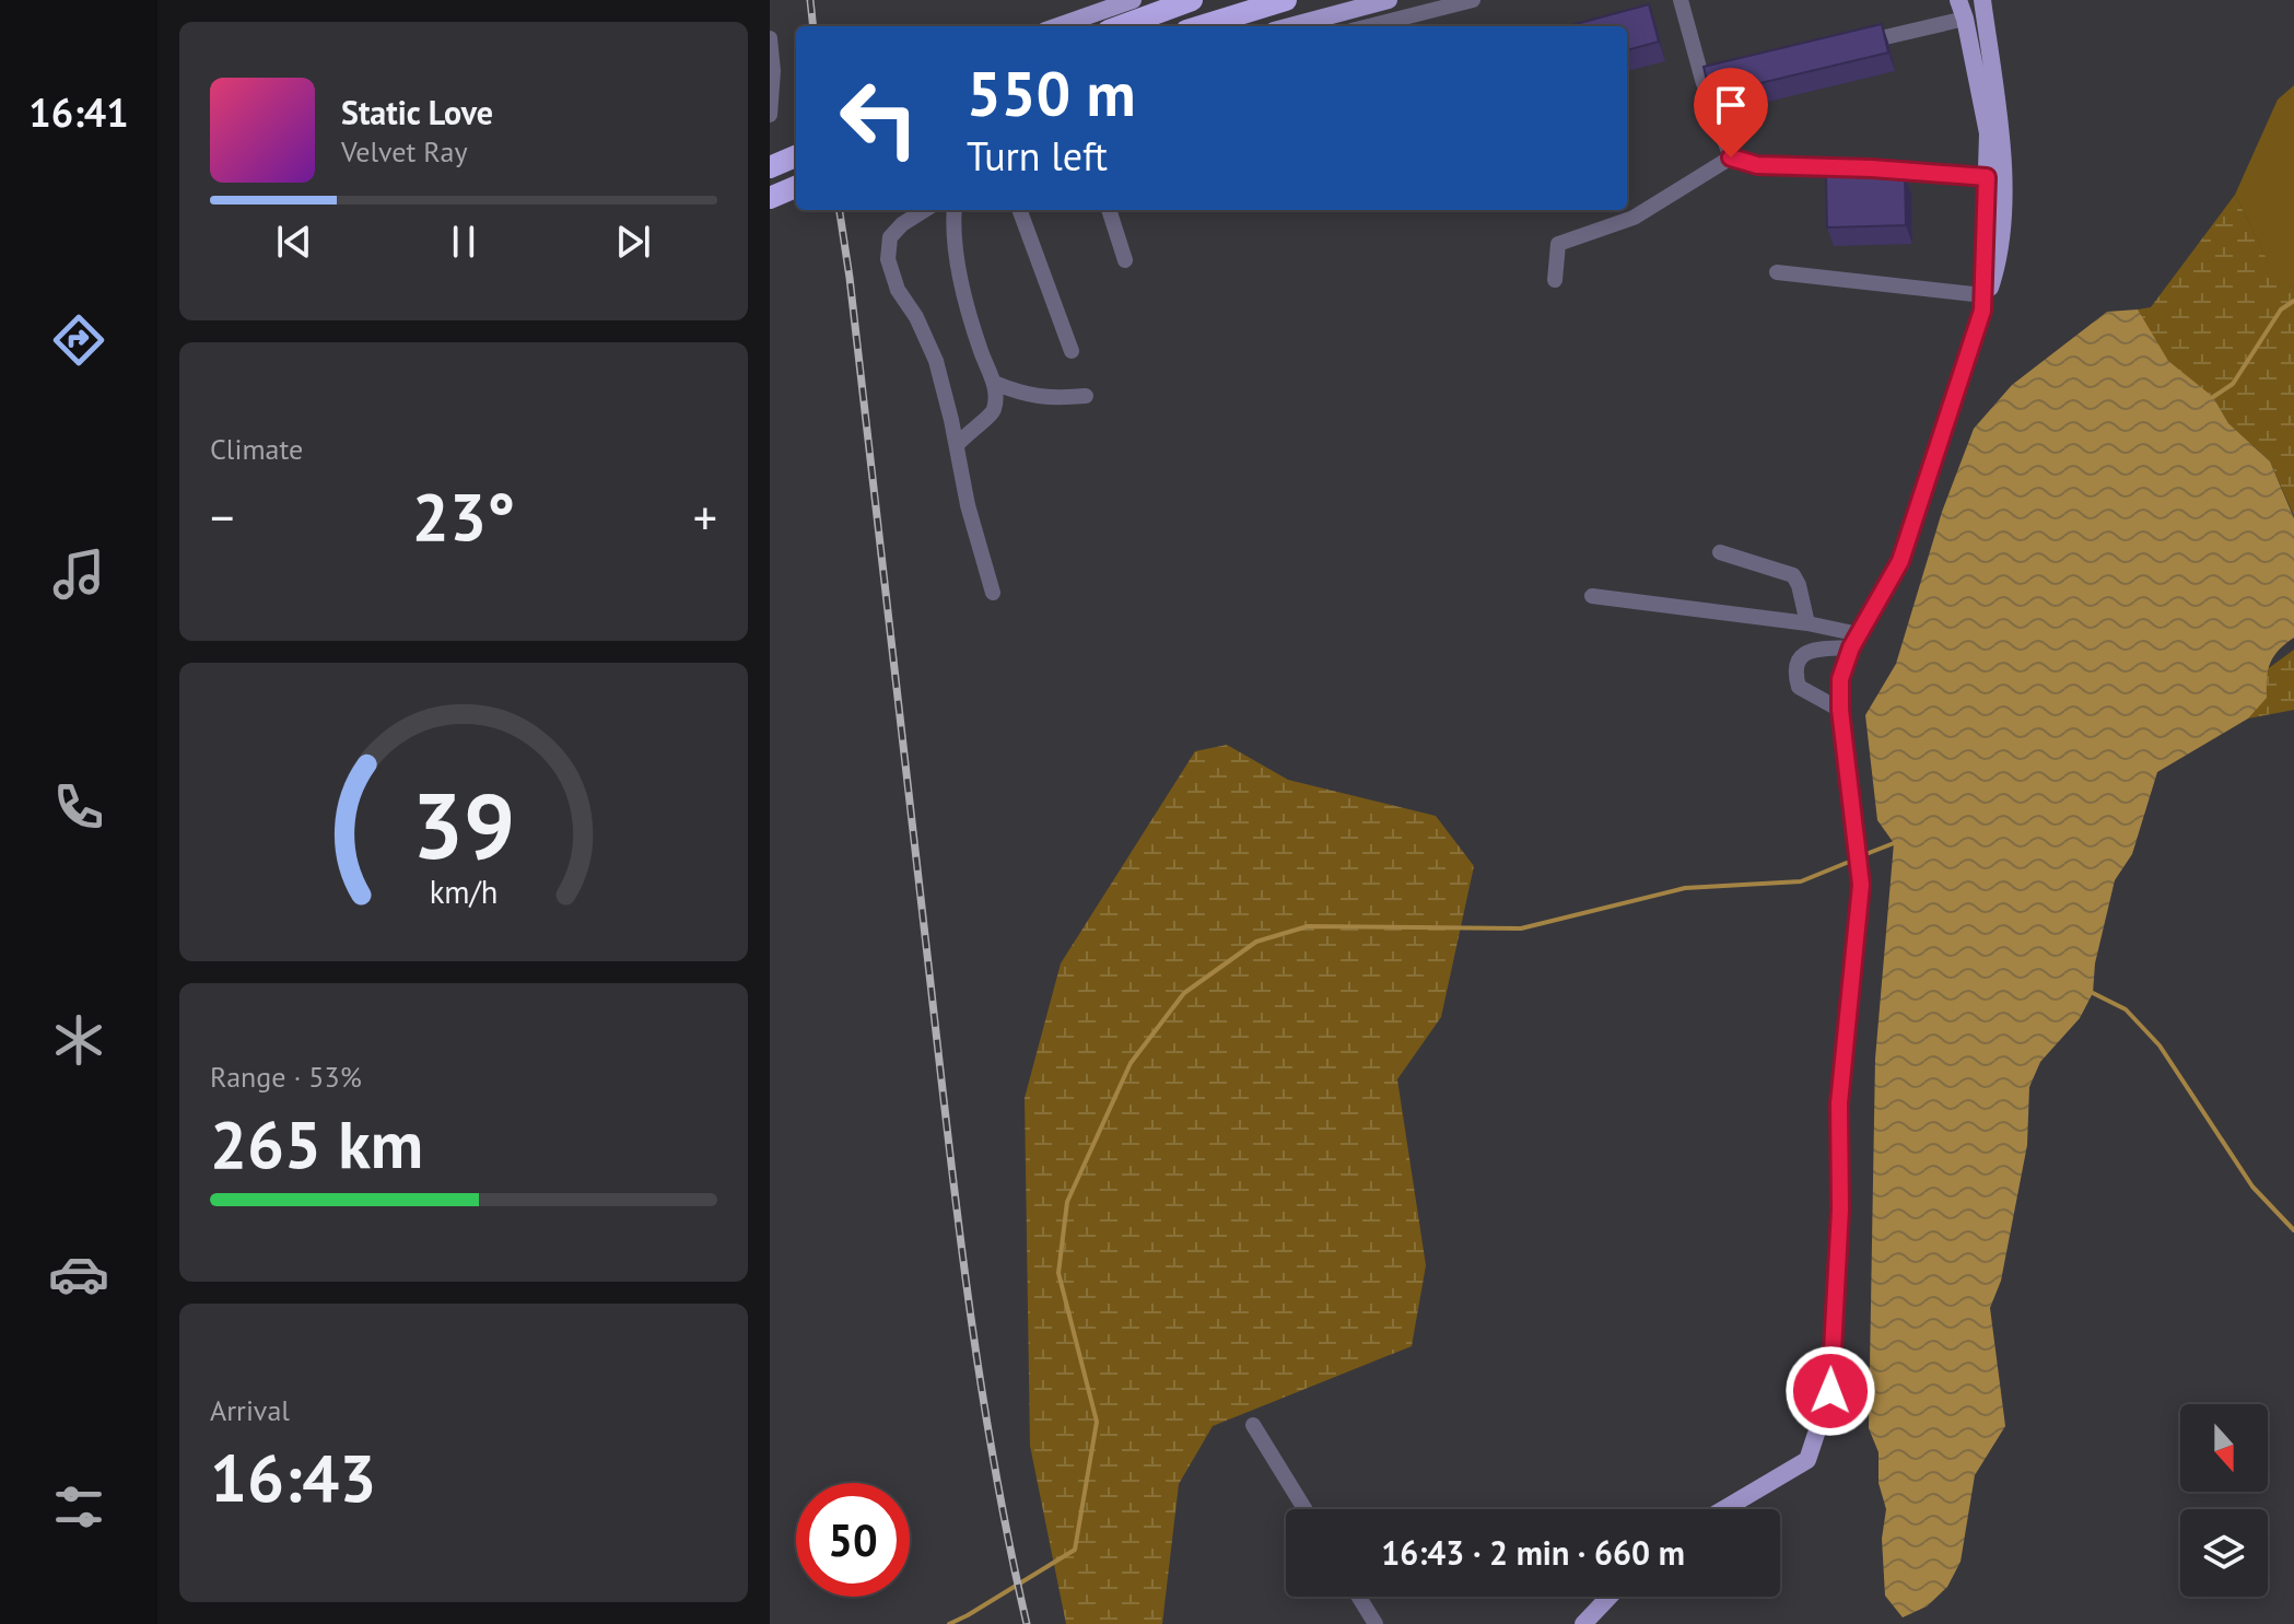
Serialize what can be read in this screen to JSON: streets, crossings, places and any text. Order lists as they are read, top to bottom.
{
  "north": "bottom",
  "page": {
    "tabs": "16:41",
    "turn": ["550 m", "Turn left"],
    "song": ["Static Love", "Velvet Ray"],
    "tile": [
      "Climate",
      ["Range · 53%", "265 km"],
      ["Arrival", "16:43"]
    ],
    "heat": ["−", "23°", "+"],
    "limit": "50",
    "trip": "16:43 · 2 min · 660 m",
    "gauge": ["39", "km/h"]
  }
}
